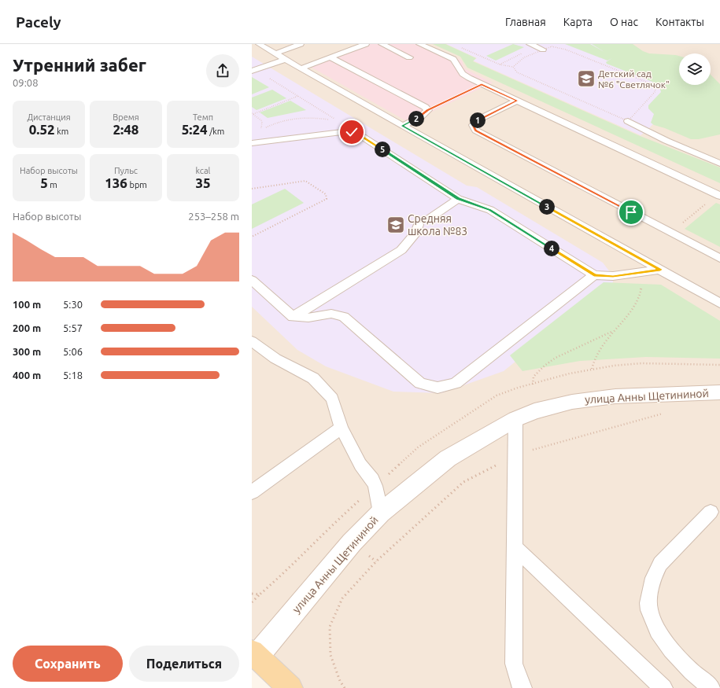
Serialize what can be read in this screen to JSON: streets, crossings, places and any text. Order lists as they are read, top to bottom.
{
  "streets": {
    "main road": ["улица Анны Щетининой"]
  },
  "places": {
    "school or university": ["Детский сад №6 \"Светлячок\"", "Средняя школа №83"]
  },
  "page": {
    "header": "Pacely",
    "nav": [
      "Главная",
      "Карта",
      "О нас",
      "Контакты"
    ],
    "heading": ["Утренний забег", "09:08"],
    "stats": [
      ["Дистанция", "0.52 km"],
      ["Время", "2:48"],
      ["Темп", "5:24 /km"],
      ["Набор высоты", "5 m"],
      ["Пульс", "136 bpm"],
      ["kcal", "35"]
    ],
    "pins": [
      "2",
      "1",
      "5",
      "3",
      "4"
    ],
    "chart": ["Набор высоты", "253–258 m"],
    "list": [
      {
        "name": "100 m",
        "note": "5:30"
      },
      {
        "name": "200 m",
        "note": "5:57"
      },
      {
        "name": "300 m",
        "note": "5:06"
      },
      {
        "name": "400 m",
        "note": "5:18"
      }
    ],
    "buttons": ["Сохранить", "Поделиться"]
  }
}
